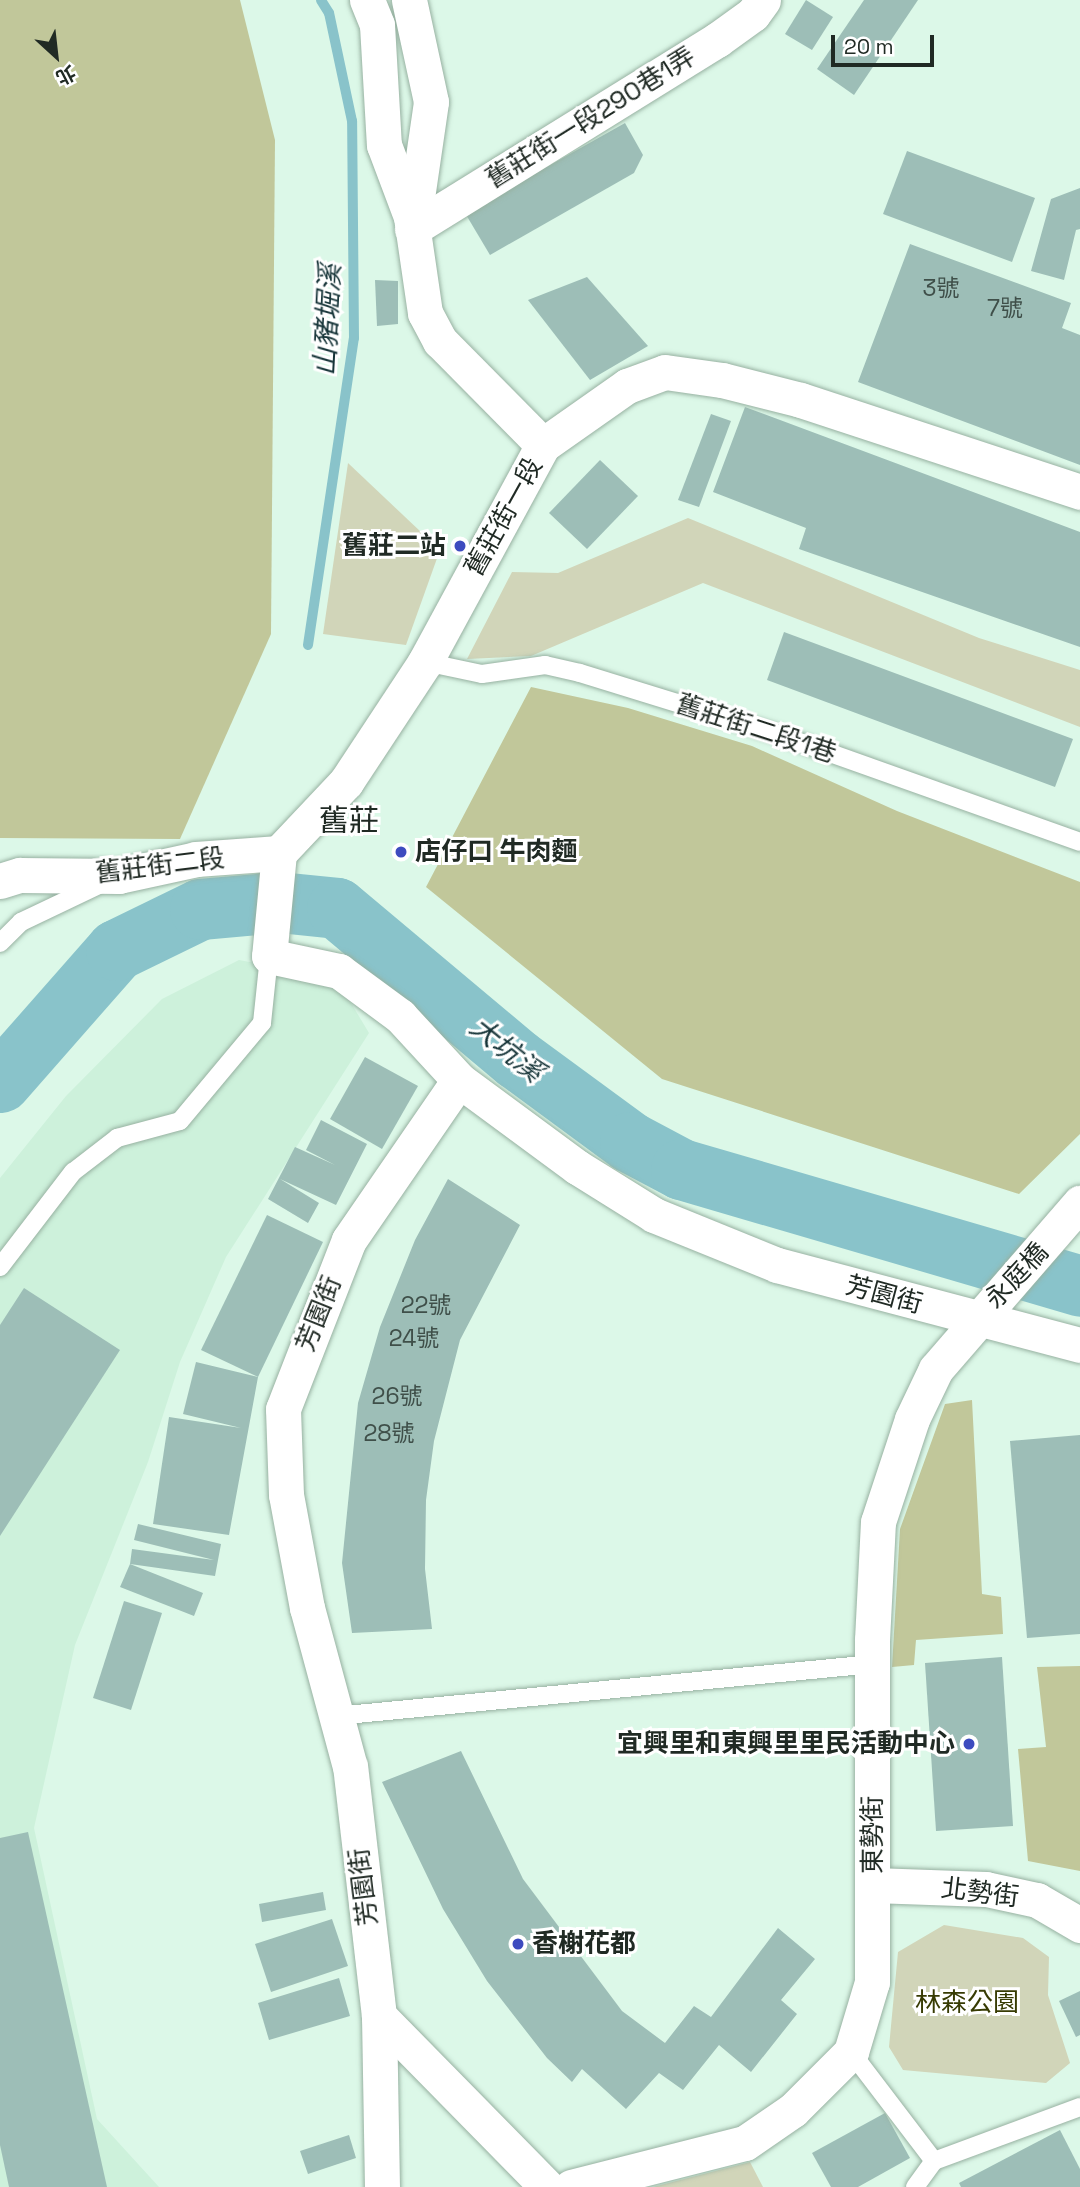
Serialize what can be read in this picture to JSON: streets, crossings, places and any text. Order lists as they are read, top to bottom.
{
  "streets": {
    "street": [
      "舊莊街一段290巷1弄",
      "舊莊街一段",
      "舊莊街二段",
      "永庭橋",
      "芳園街",
      "東勢街",
      "北勢街"
    ],
    "lane": ["舊莊街二段1巷"]
  },
  "crossings": [
    ["舊莊街一段", "舊莊街二段1巷"],
    ["舊莊街一段", "舊莊街二段"],
    ["永庭橋", "芳園街"],
    ["永庭橋", "東勢街"],
    ["芳園街", "東勢街"],
    ["東勢街", "北勢街"]
  ],
  "districts": ["舊莊"],
  "water": ["山豬堀溪", "大坑溪"],
  "parks": ["林森公園"],
  "places": [
    "舊莊二站",
    "店仔口 牛肉麵",
    "宜興里和東興里里民活動中心",
    "香榭花都"
  ],
  "house_numbers": [
    "3號",
    "7號",
    "22號",
    "24號",
    "26號",
    "28號"
  ],
  "scale_bar": "20 m",
  "north": "bottom right"
}
